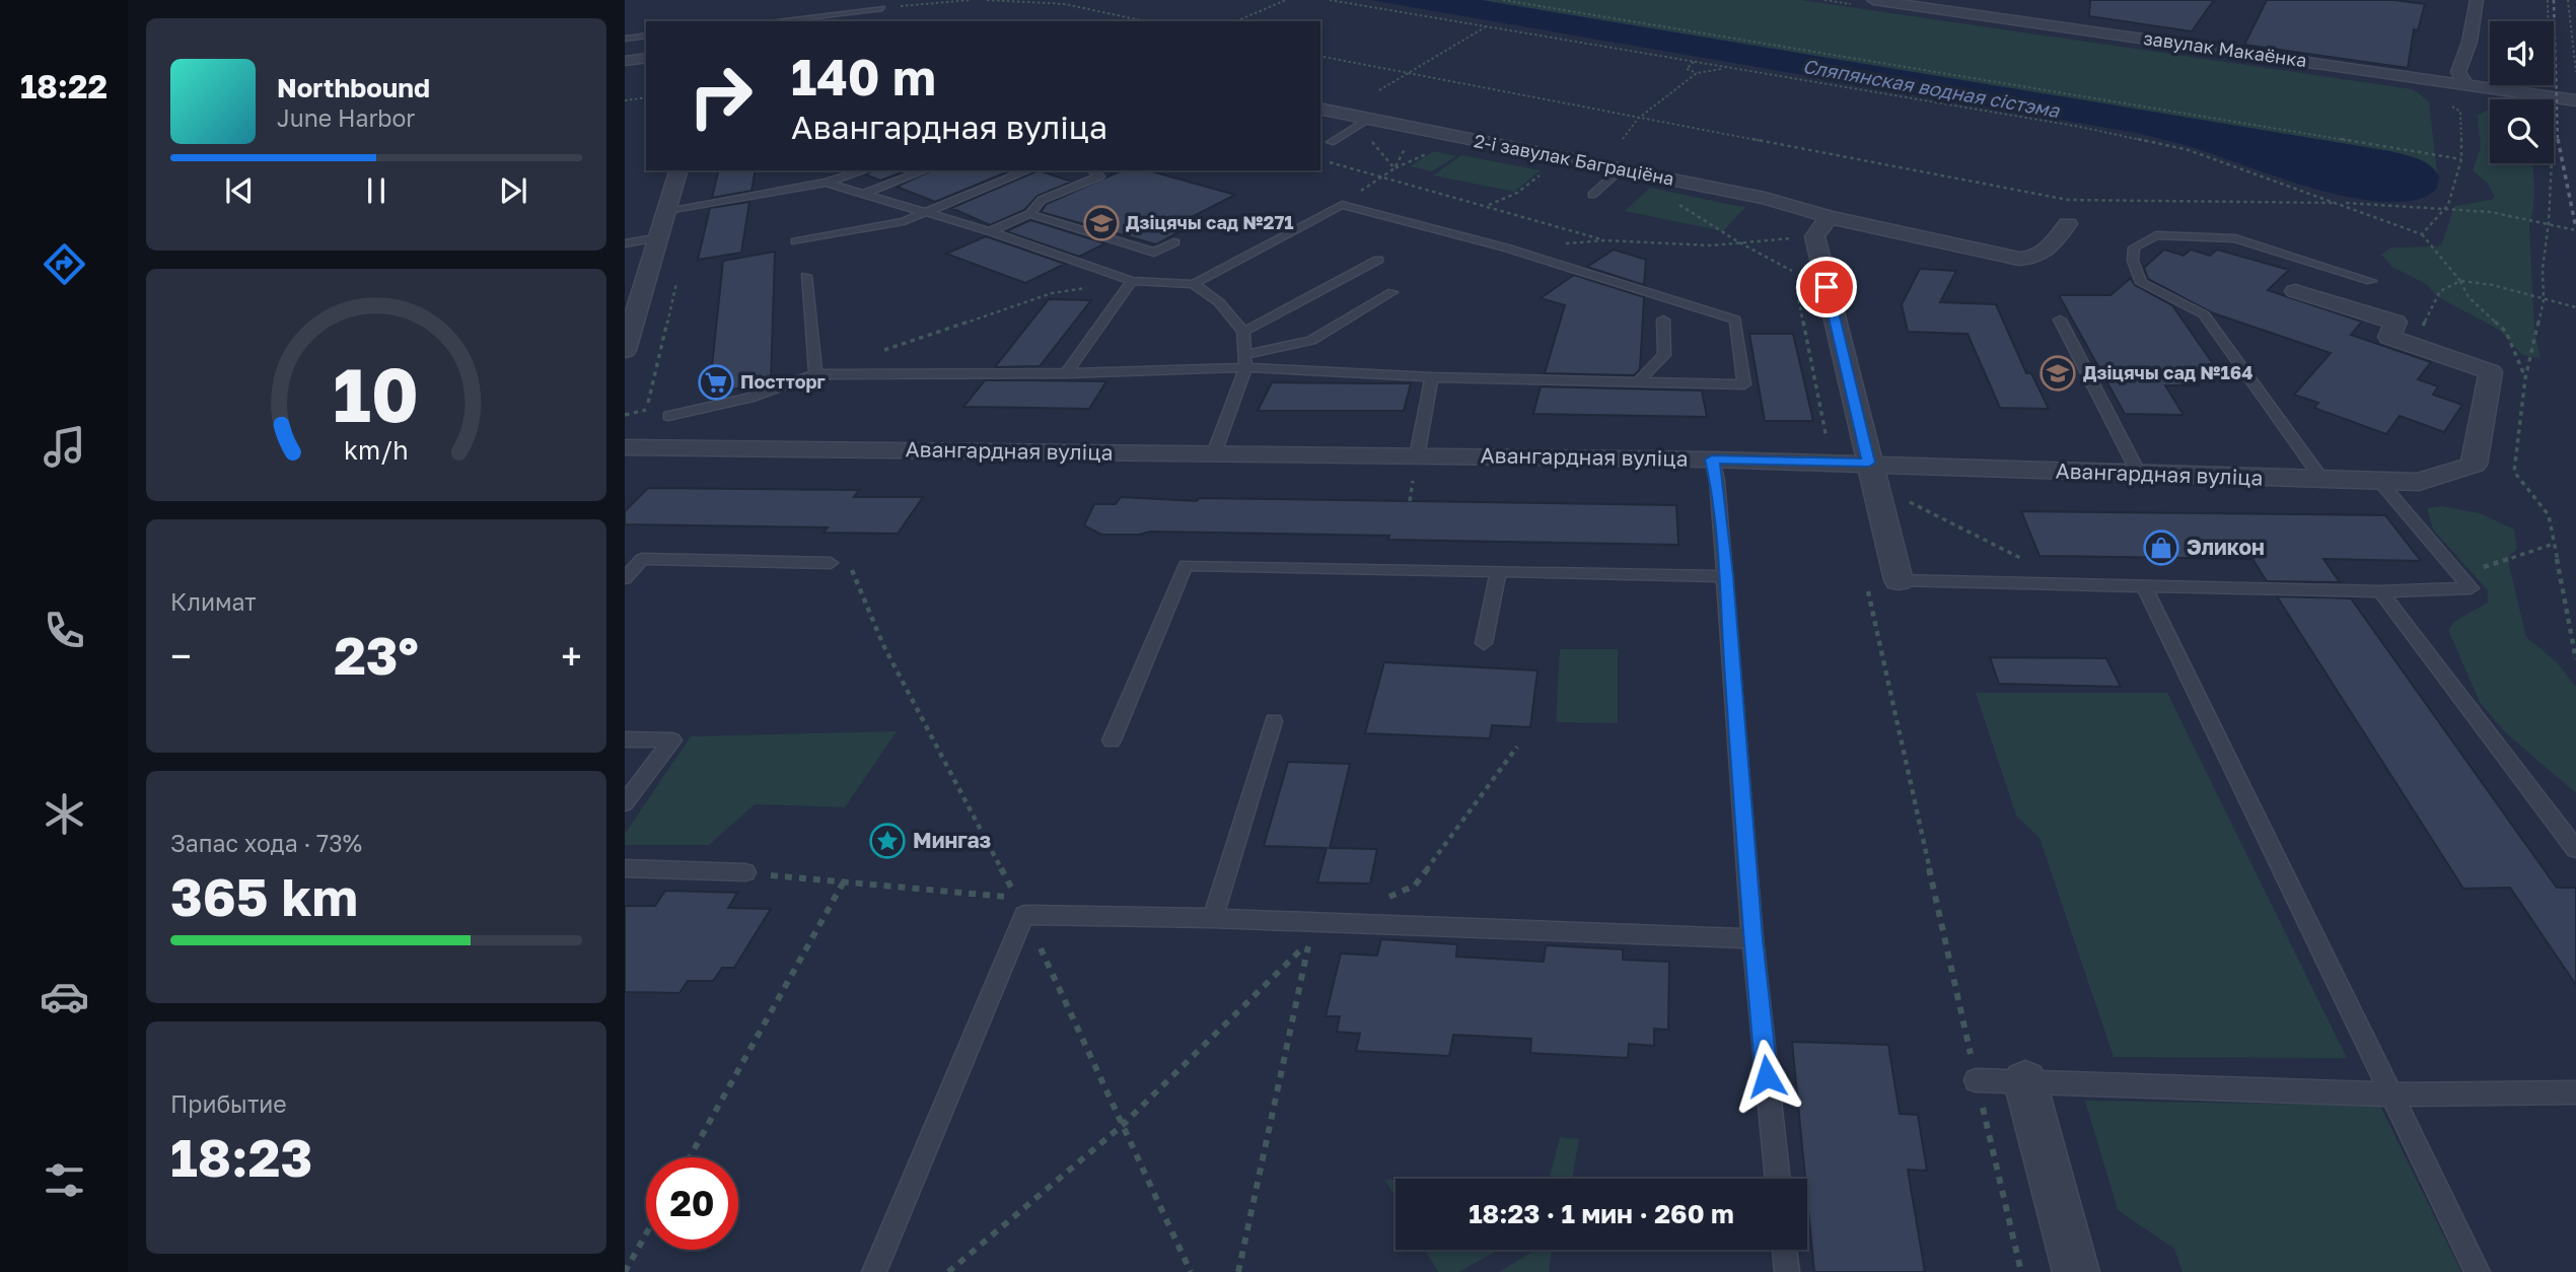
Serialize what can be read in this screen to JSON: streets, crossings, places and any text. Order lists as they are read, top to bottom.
{
  "streets": {
    "street": ["завулак Макаёнка", "2-і завулак Баграціёна", "Авангардная вуліца"]
  },
  "water": ["Сляпянская водная сістэма"],
  "places": {
    "school or university": ["Дзіцячы сад №271", "Дзіцячы сад №164"],
    "supermarket": ["Постторг"],
    "shop": ["Эликон"],
    "place": ["Мингаз"]
  },
  "page": {
    "tabs": "18:22",
    "turn": ["140 m", "Авангардная вуліца"],
    "song": ["Northbound", "June Harbor"],
    "tile": [
      "Климат",
      ["Запас хода · 73%", "365 km"],
      ["Прибытие", "18:23"]
    ],
    "heat": ["−", "23°", "+"],
    "limit": "20",
    "trip": "18:23 · 1 мин · 260 m",
    "gauge": ["10", "km/h"]
  }
}
